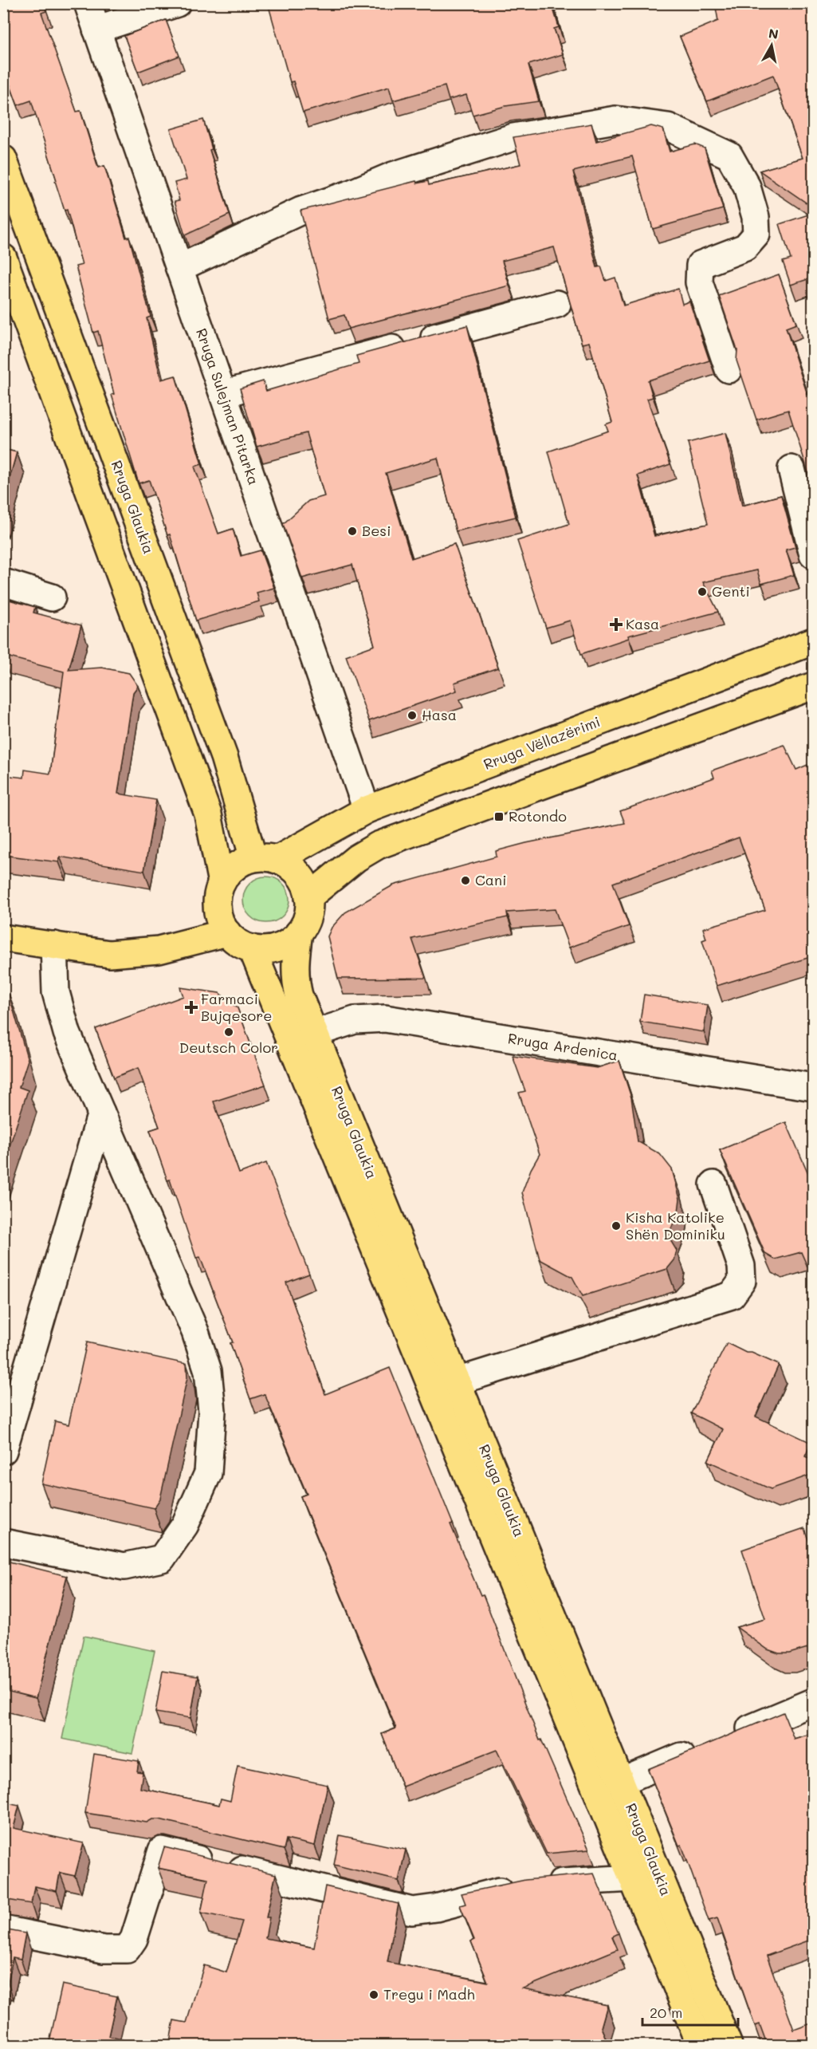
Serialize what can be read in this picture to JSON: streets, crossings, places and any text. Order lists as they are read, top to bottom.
{
  "streets": {
    "main road": ["Rruga Glaukia", "Rruga Vëllazërimi"],
    "street": ["Rruga Sulejman Pitarka", "Rruga Ardenica"]
  },
  "crossings": [
    ["Rruga Sulejman Pitarka", "Rruga Vëllazërimi"],
    ["Rruga Glaukia", "Rruga Vëllazërimi"],
    ["Rruga Glaukia", "Rruga Ardenica"]
  ],
  "places": {
    "other": [
      "Besi",
      "Genti",
      "Hasa",
      "Cani",
      "Deutsch Color",
      "Kisha Katolike Shën Dominiku",
      "Tregu i Madh"
    ],
    "health": ["Kasa", "Farmaci Bujqesore"],
    "transit": ["Rotondo"]
  },
  "scale_bar": "20 m",
  "north": "top"
}
